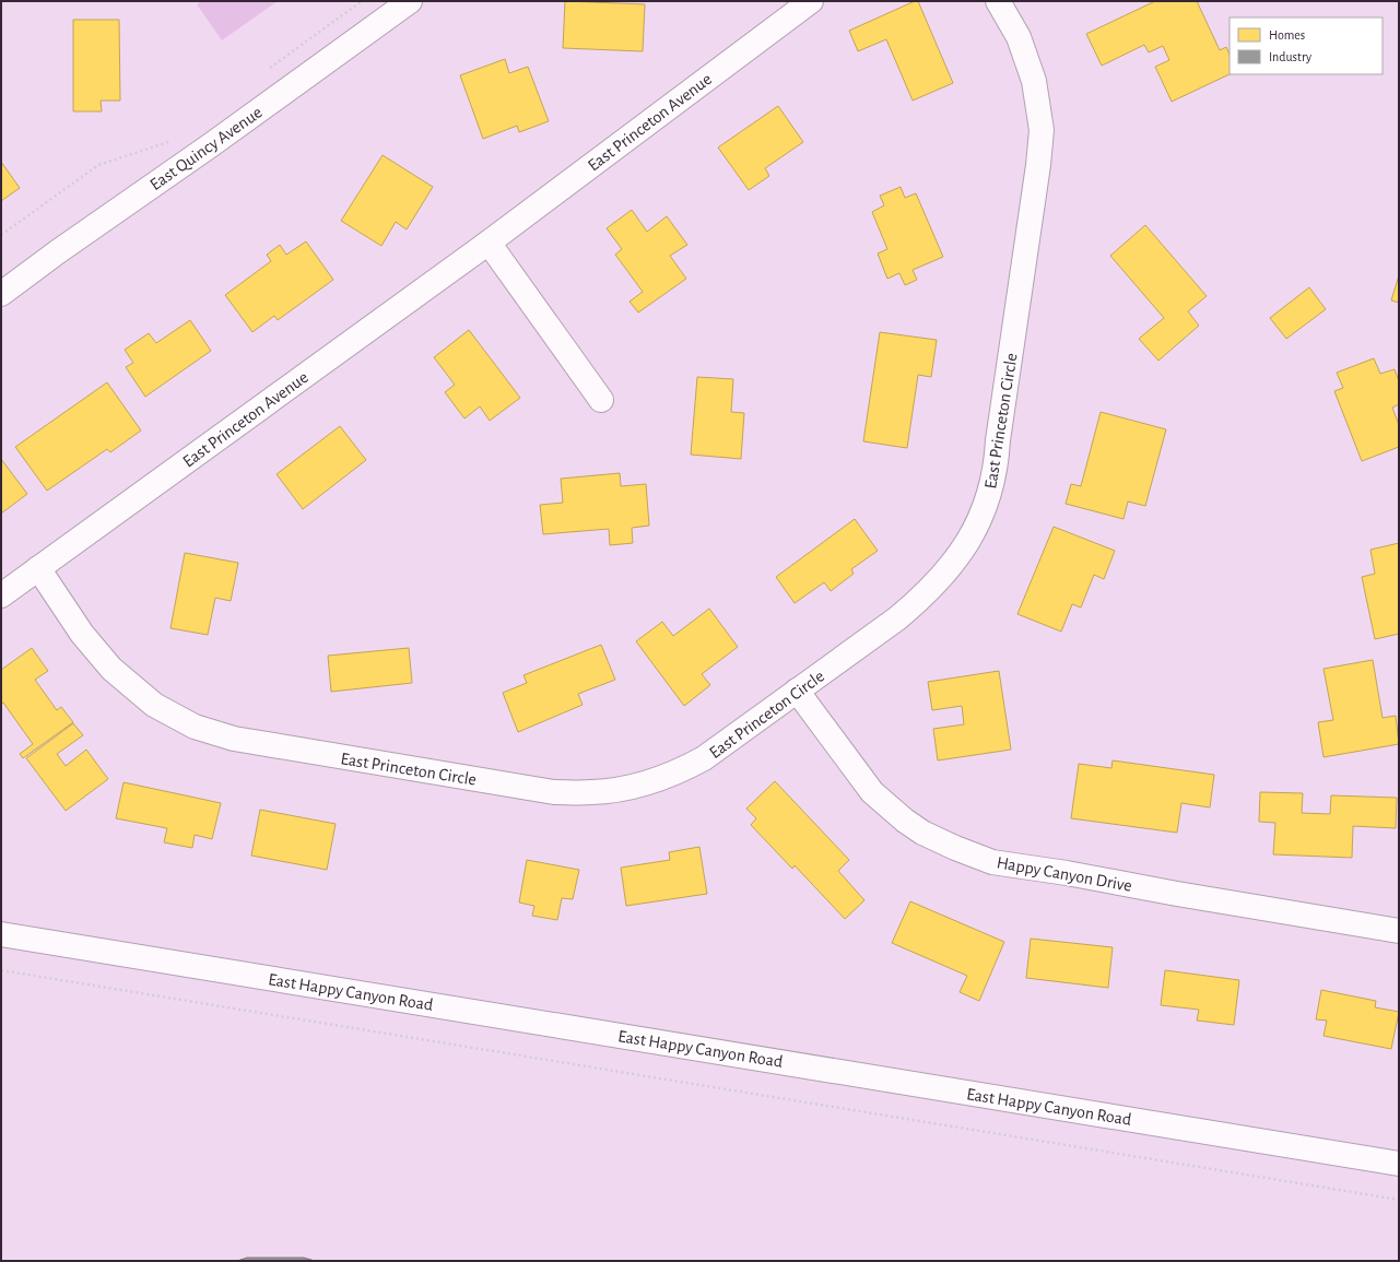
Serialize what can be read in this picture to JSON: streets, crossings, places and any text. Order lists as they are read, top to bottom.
{
  "streets": {
    "street": [
      "East Princeton Avenue",
      "East Quincy Avenue",
      "East Princeton Circle",
      "Happy Canyon Drive",
      "East Happy Canyon Road"
    ]
  },
  "crossings": [
    ["East Princeton Avenue", "East Princeton Circle"],
    ["East Princeton Circle", "Happy Canyon Drive"]
  ],
  "legend": ["Homes", "Industry"]
}
